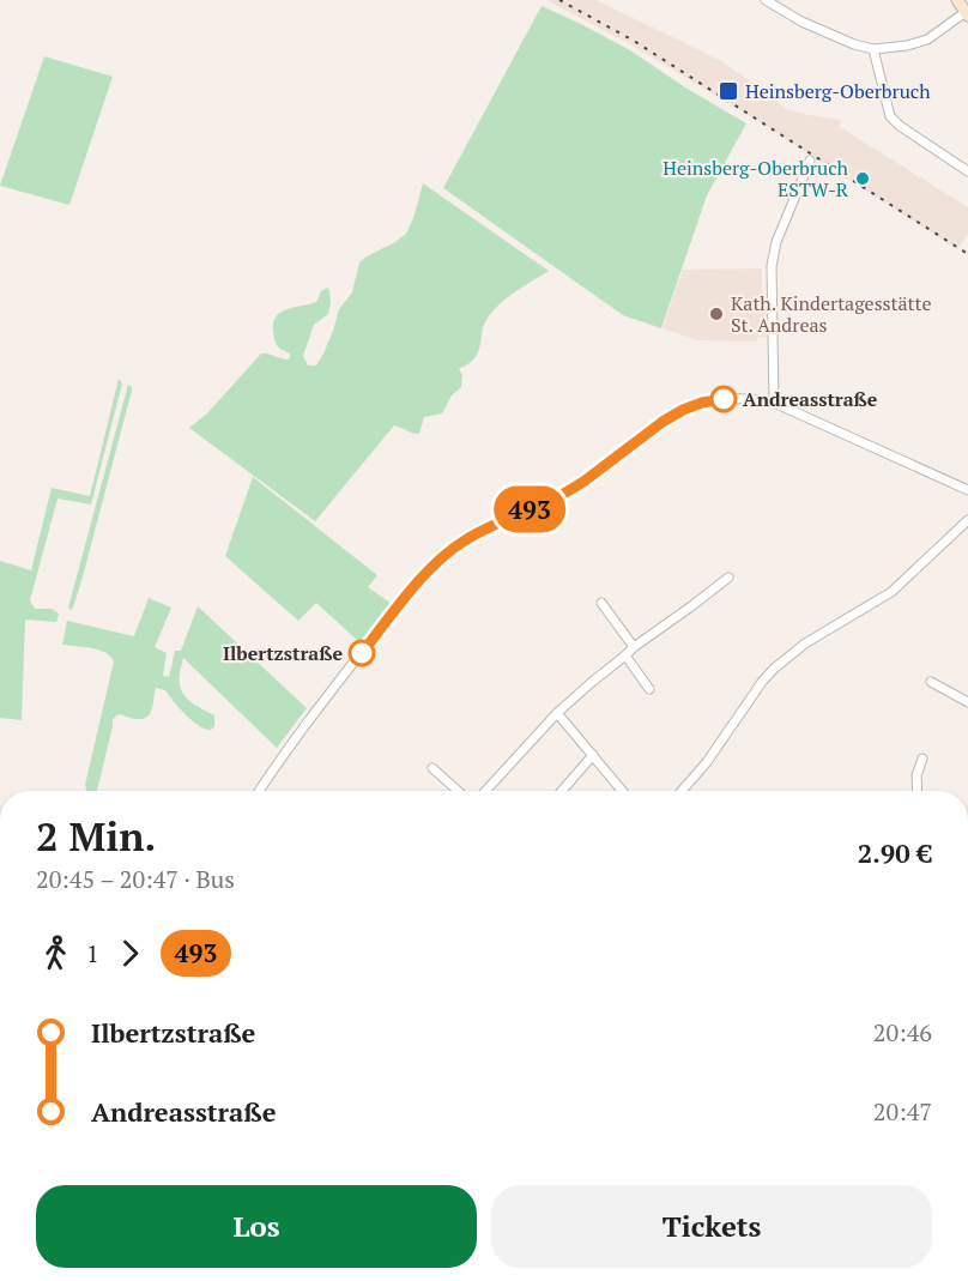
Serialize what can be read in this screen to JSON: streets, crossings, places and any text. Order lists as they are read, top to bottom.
{
  "places": {
    "transit": ["Heinsberg-Oberbruch"],
    "other": [
      "Heinsberg-Oberbruch ESTW-R",
      "Kath. Kindertagesstätte St. Andreas",
      "Andreasstraße",
      "Ilbertzstraße"
    ]
  },
  "lines": ["bus line 493"],
  "page": {
    "on_map": "493",
    "heading": ["2 Min.", "20:45 – 20:47 · Bus", "2.90 €"],
    "legs": ["1", "493"],
    "list": [
      {
        "name": "Ilbertzstraße",
        "value": "20:46"
      },
      {
        "name": "Andreasstraße",
        "value": "20:47"
      }
    ],
    "buttons": ["Los", "Tickets"]
  }
}
